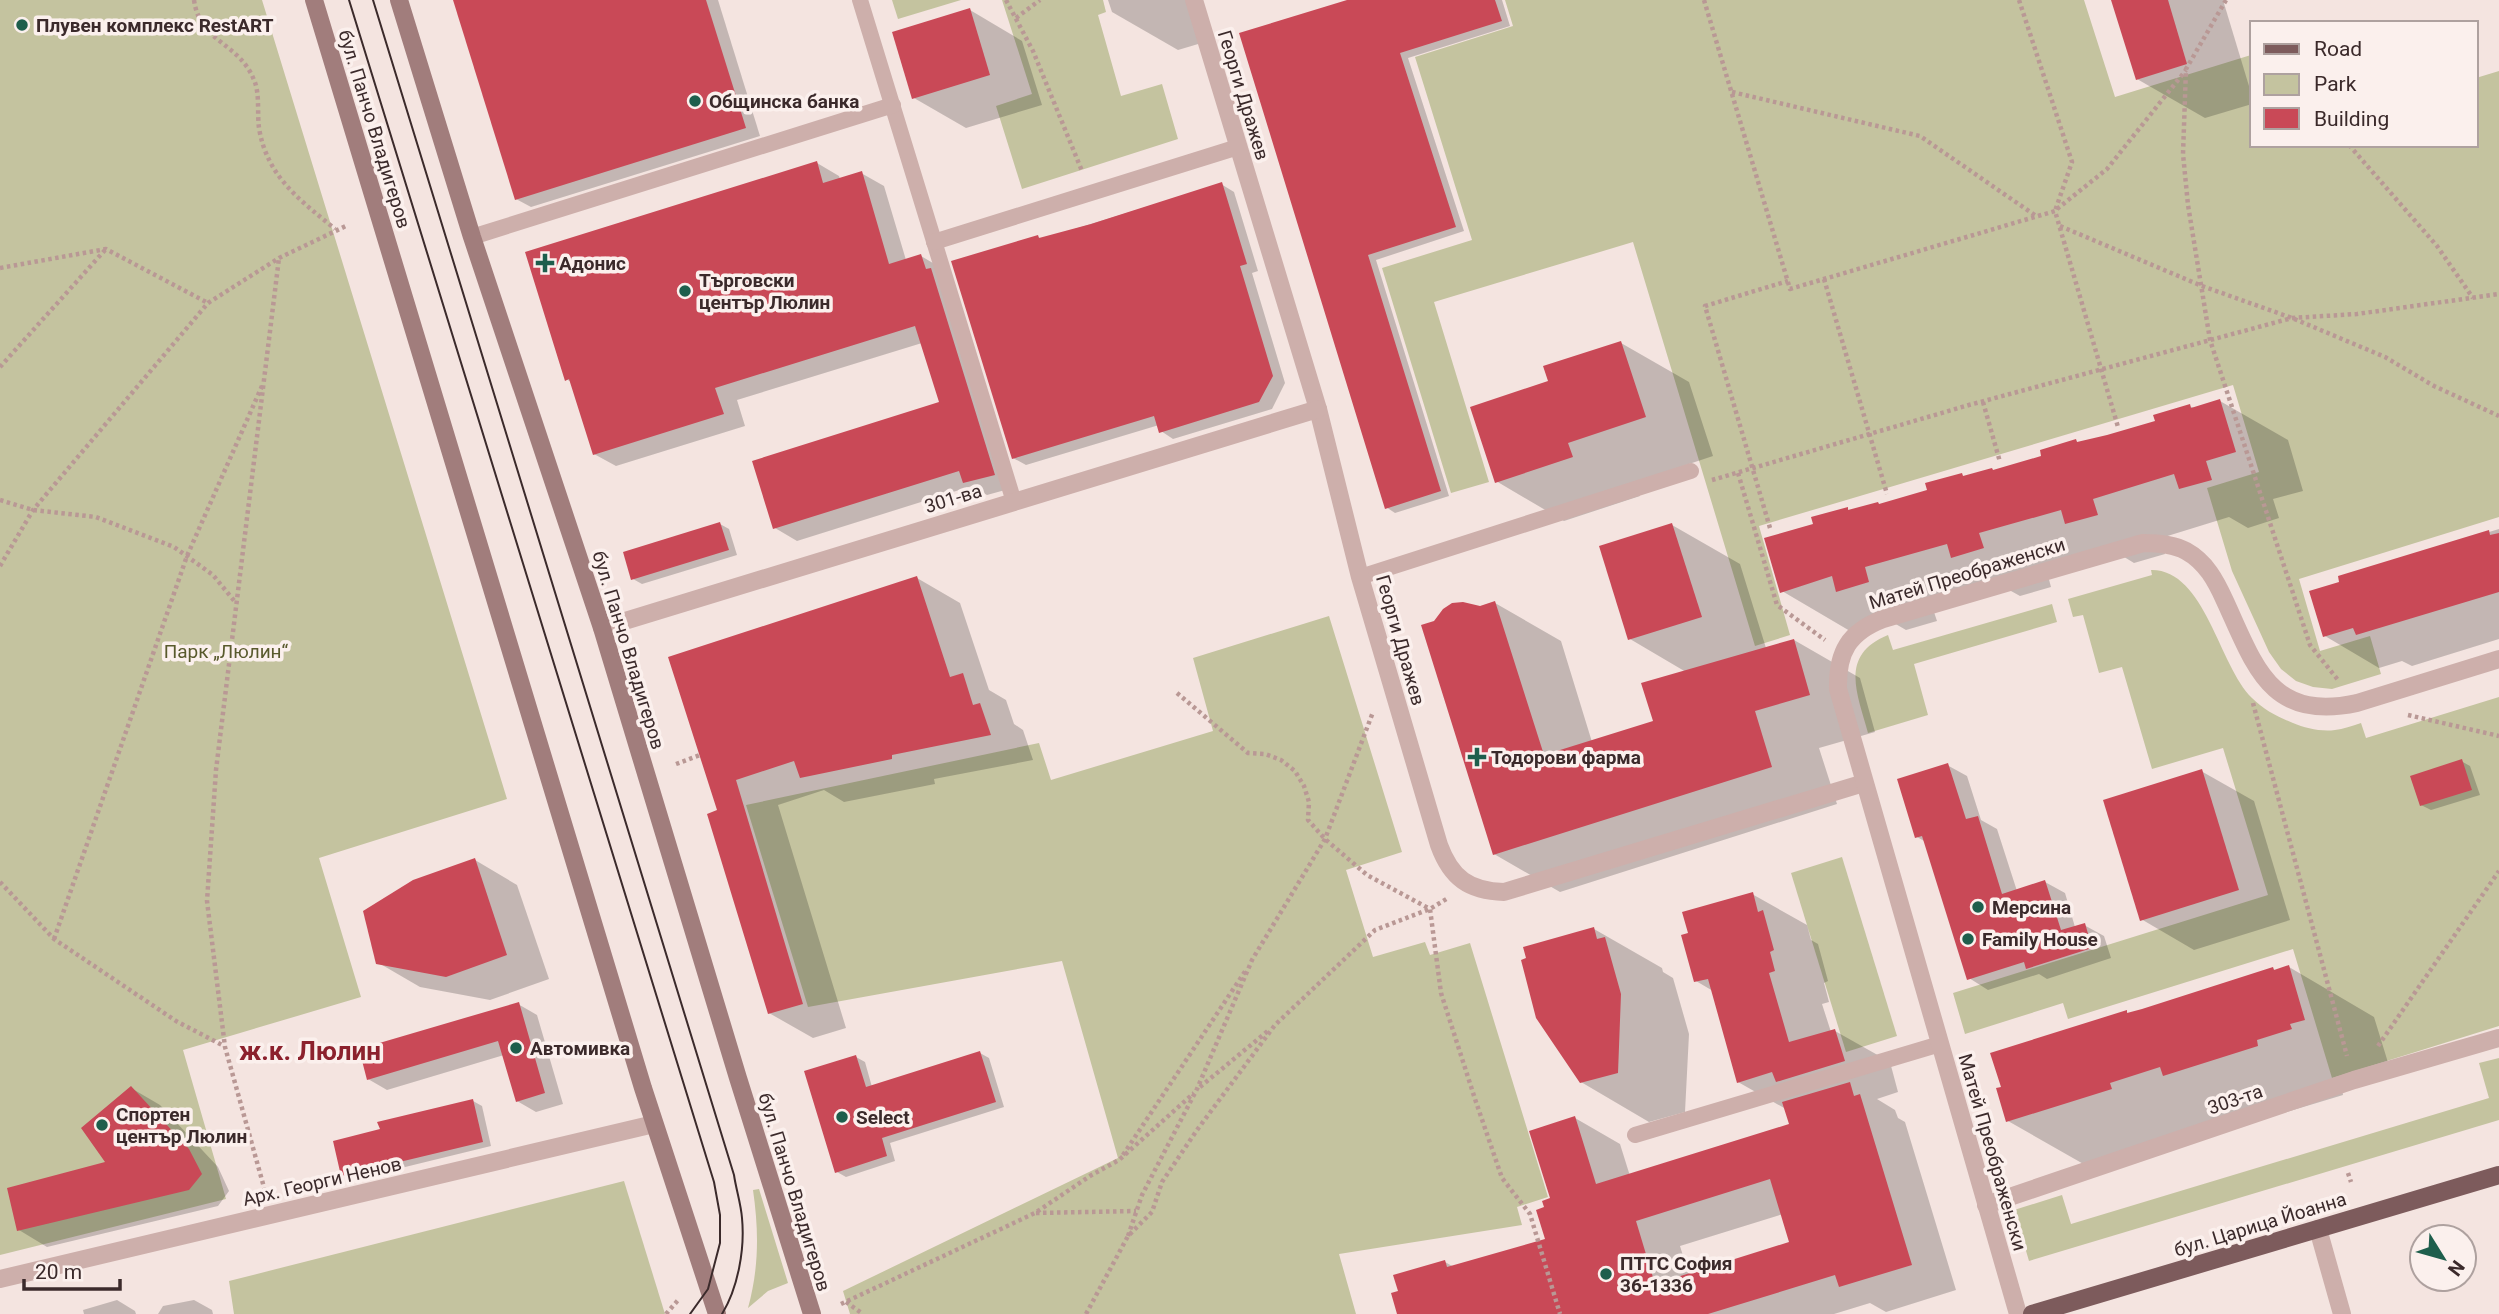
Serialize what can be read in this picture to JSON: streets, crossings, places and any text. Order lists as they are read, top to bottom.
{
  "streets": {
    "main road": ["бул. Панчо Владигеров", "бул. Царица Йоанна"],
    "street": [
      "Георги Дражев",
      "301-ва",
      "Матей Преображенски",
      "303-та",
      "Арх. Георги Ненов"
    ]
  },
  "crossings": [
    ["Георги Дражев", "301-ва"],
    ["бул. Панчо Владигеров", "301-ва"],
    ["бул. Панчо Владигеров", "Арх. Георги Ненов"],
    ["Матей Преображенски", "303-та"]
  ],
  "districts": ["ж.к. Люлин"],
  "parks": ["Парк „Люлин“"],
  "places": {
    "other": [
      "Плувен комплекс RestART",
      "Общинска банка",
      "Търговски център Люлин",
      "Мерсина",
      "Family House",
      "Автомивка",
      "Select",
      "Спортен център Люлин",
      "ПТТС София 36-1336"
    ],
    "health": ["Адонис", "Тодорови фарма"]
  },
  "legend": ["Road", "Park", "Building"],
  "scale_bar": "20 m",
  "north": "bottom right"
}
